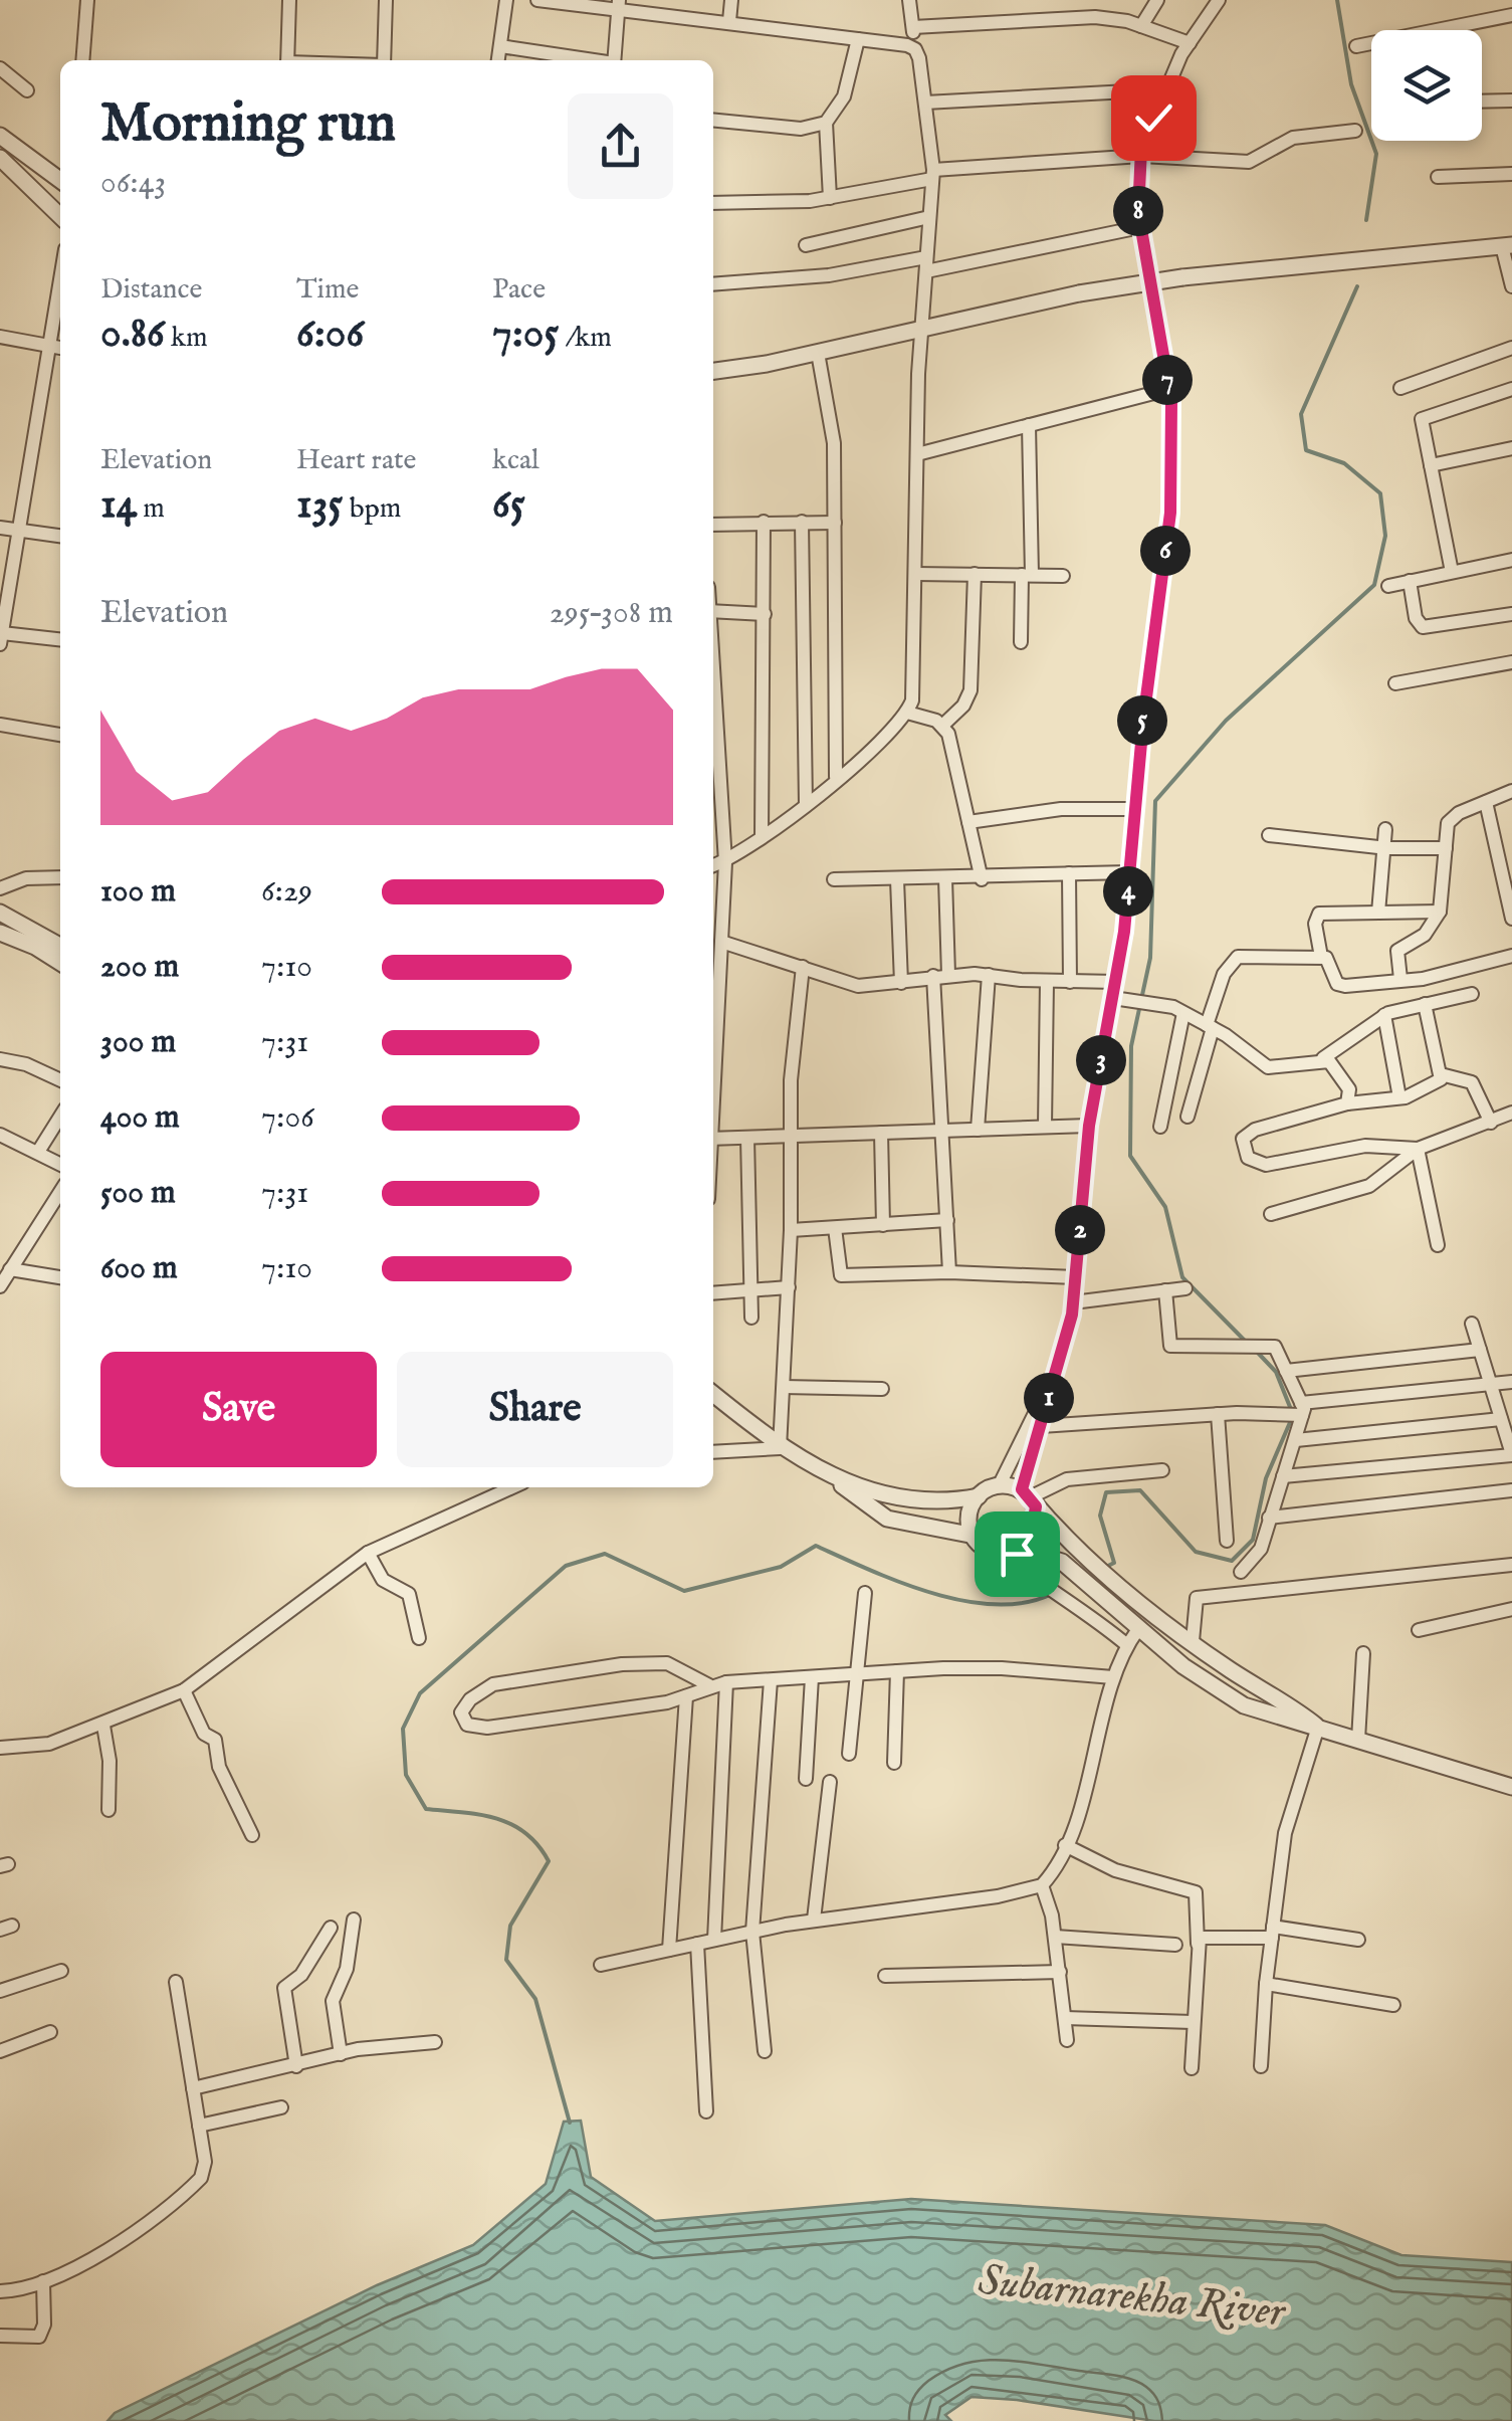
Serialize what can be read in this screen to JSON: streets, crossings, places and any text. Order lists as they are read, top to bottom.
{
  "water": ["Subarnarekha River"],
  "page": {
    "heading": ["Morning run", "06:43"],
    "pins": [
      "8",
      "7",
      "6",
      "5",
      "4",
      "3",
      "2",
      "1"
    ],
    "stats": [
      ["Distance", "0.86 km"],
      ["Time", "6:06"],
      ["Pace", "7:05 /km"],
      ["Elevation", "14 m"],
      ["Heart rate", "135 bpm"],
      ["kcal", "65"]
    ],
    "chart": ["Elevation", "295–308 m"],
    "list": [
      {
        "name": "100 m",
        "note": "6:29"
      },
      {
        "name": "200 m",
        "note": "7:10"
      },
      {
        "name": "300 m",
        "note": "7:31"
      },
      {
        "name": "400 m",
        "note": "7:06"
      },
      {
        "name": "500 m",
        "note": "7:31"
      },
      {
        "name": "600 m",
        "note": "7:10"
      }
    ],
    "buttons": ["Save", "Share"]
  }
}
